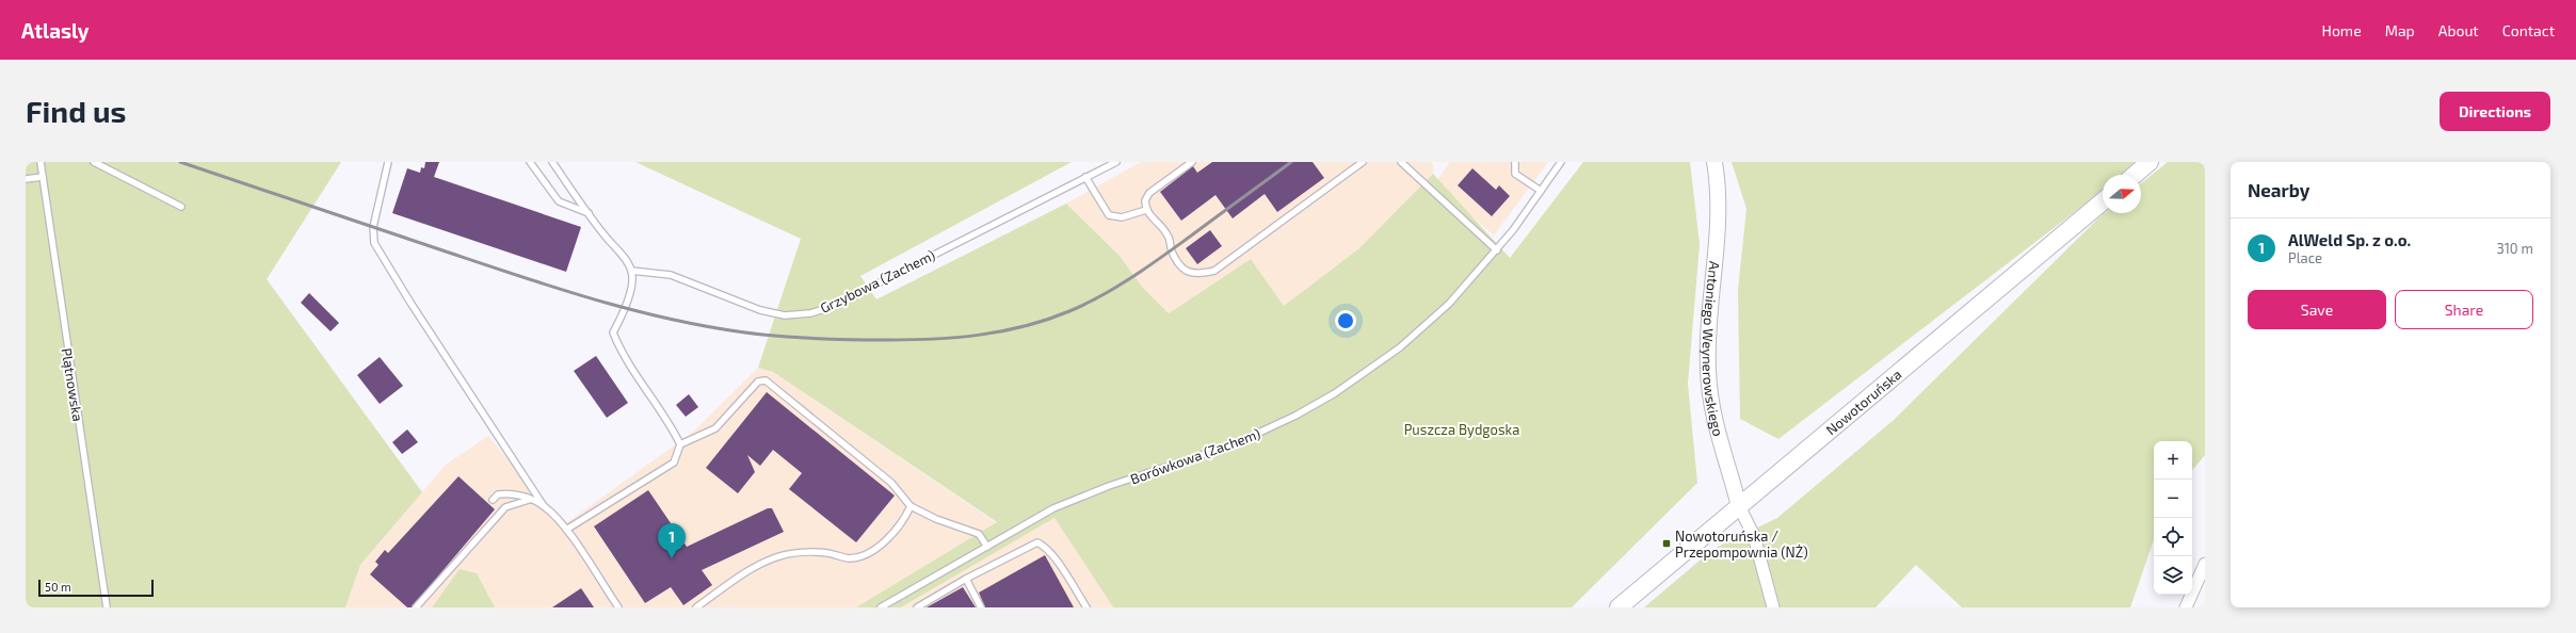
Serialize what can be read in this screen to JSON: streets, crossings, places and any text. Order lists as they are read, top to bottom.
{
  "streets": {
    "main road": ["Nowotoruńska"],
    "street": ["Antoniego Weynerowskiego"],
    "lane": ["Grzybowa (Zachem)", "Plątnowska", "Borówkowa (Zachem)"]
  },
  "crossings": [
    ["Antoniego Weynerowskiego", "Nowotoruńska"]
  ],
  "parks": ["Puszcza Bydgoska"],
  "places": {
    "transit": ["Nowotoruńska / Przepompownia (NŻ)"]
  },
  "scale_bar": "50 m",
  "north": "right",
  "page": {
    "header": "Atlasly",
    "nav": [
      "Home",
      "Map",
      "About",
      "Contact"
    ],
    "buttons": [
      "Directions",
      ["Save", "Share"]
    ],
    "title": "Find us",
    "heading": "Nearby",
    "list": [
      {
        "mark": "1",
        "name": "AlWeld Sp. z o.o.",
        "note": "Place",
        "value": "310 m"
      }
    ],
    "map_buttons": ["+", "−"],
    "pins": "1",
    "scale": "50 m"
  }
}
